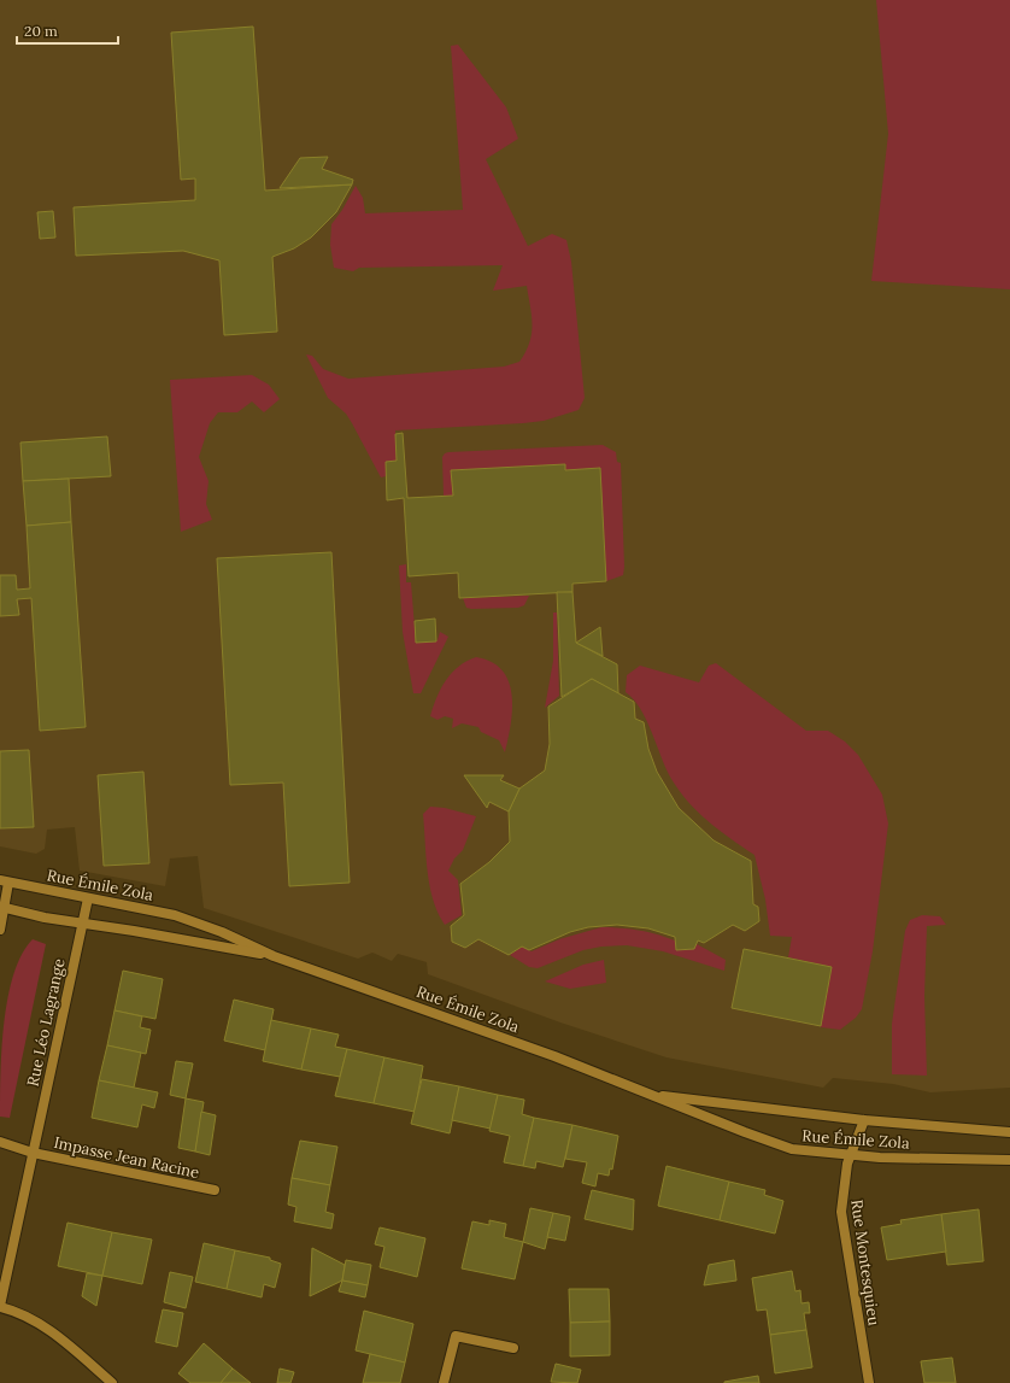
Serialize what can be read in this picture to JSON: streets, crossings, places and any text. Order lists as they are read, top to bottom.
{
  "streets": {
    "street": [
      "Rue Émile Zola",
      "Rue Léo Lagrange",
      "Impasse Jean Racine",
      "Rue Montesquieu"
    ]
  },
  "crossings": [
    ["Rue Émile Zola", "Rue Léo Lagrange"],
    ["Rue Émile Zola", "Rue Montesquieu"],
    ["Rue Léo Lagrange", "Impasse Jean Racine"]
  ],
  "scale_bar": "20 m"
}
